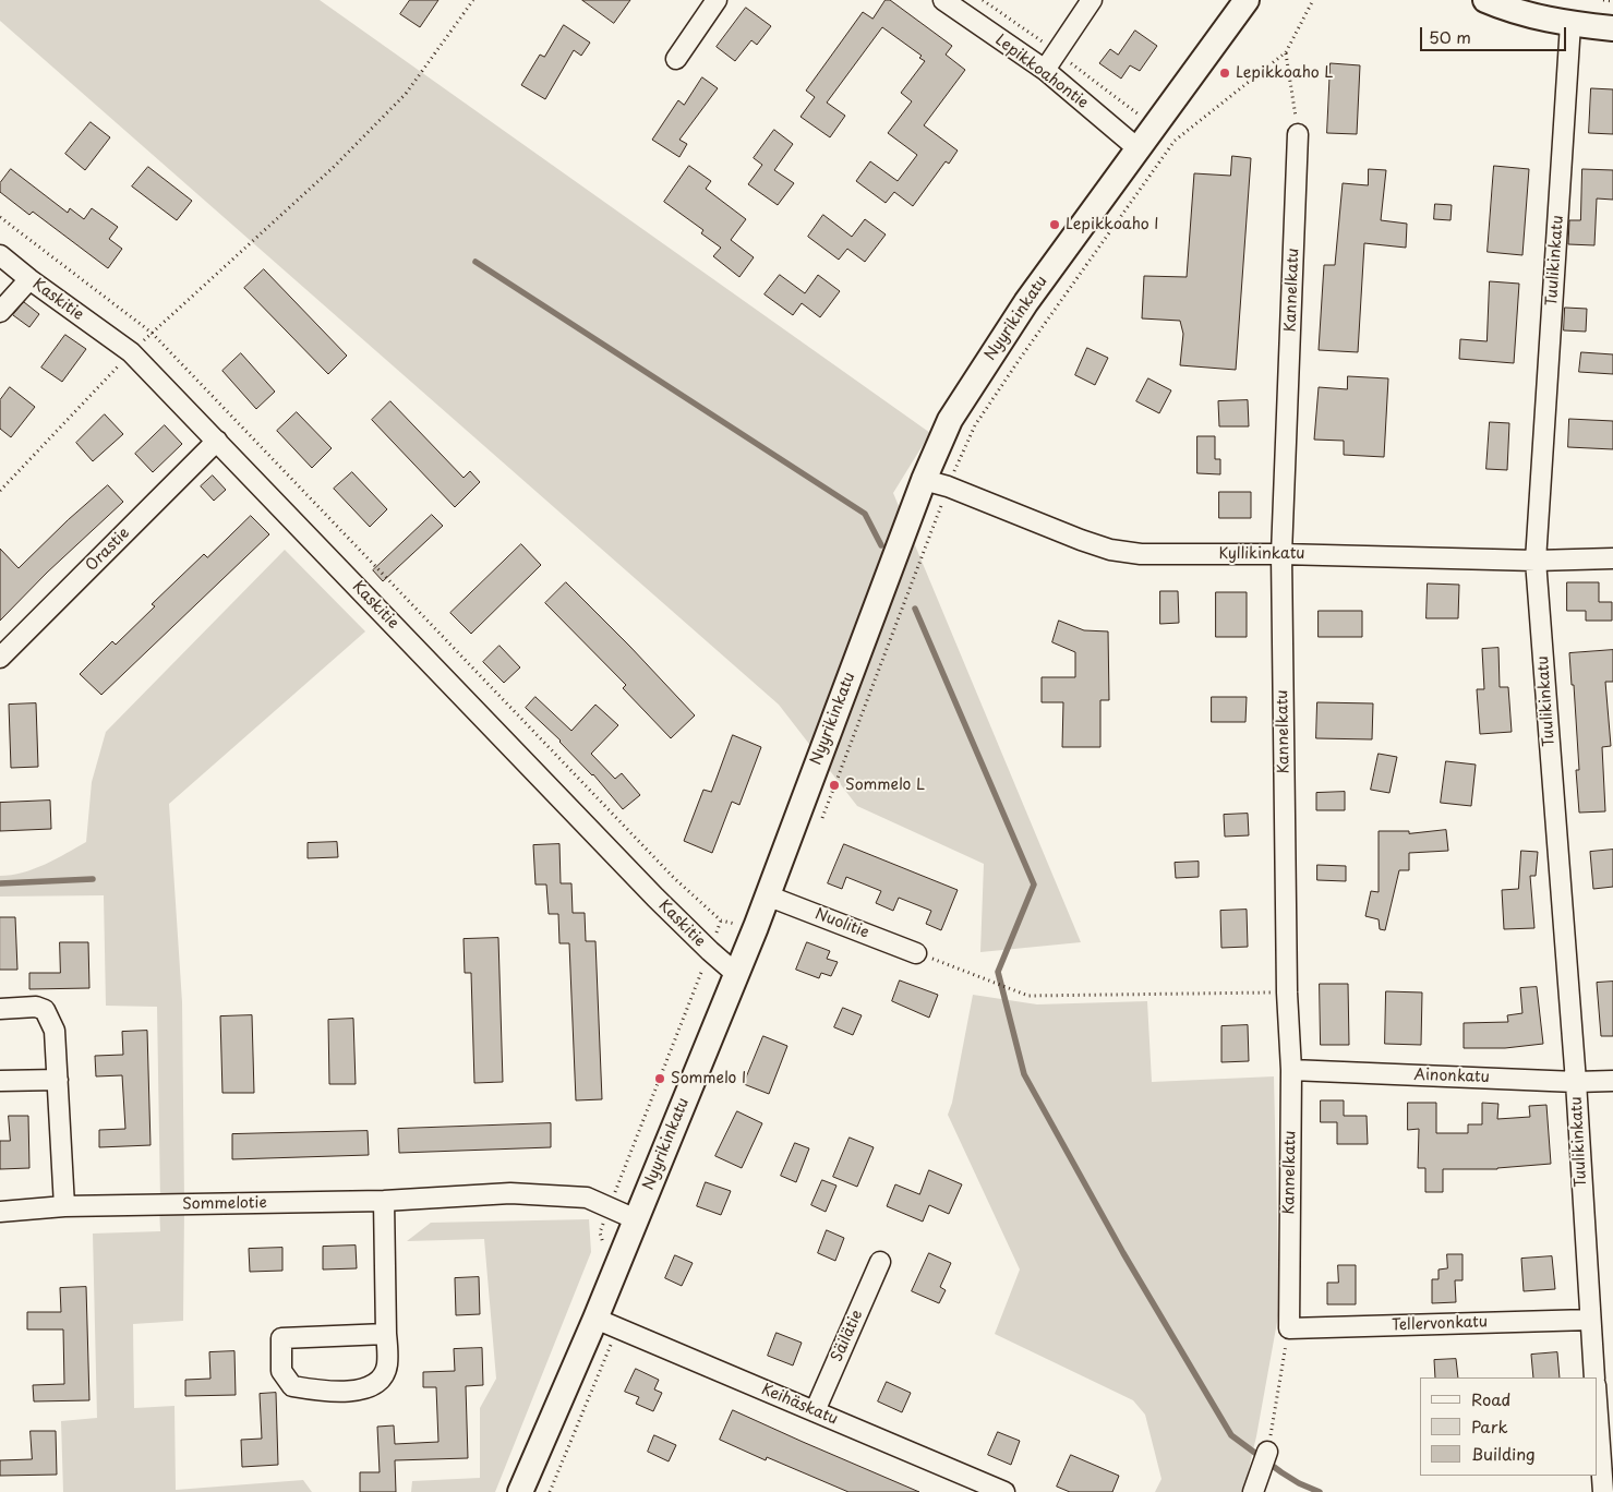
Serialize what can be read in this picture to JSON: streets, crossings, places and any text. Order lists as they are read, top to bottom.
{
  "streets": {
    "street": [
      "Lepikkoahontie",
      "Tuulikinkatu",
      "Kannelkatu",
      "Kaskitie",
      "Nyyrikinkatu",
      "Orastie",
      "Kyllikinkatu",
      "Nuolitie",
      "Ainonkatu",
      "Sommelotie",
      "Tellervonkatu",
      "Säilätie",
      "Keihäskatu"
    ]
  },
  "crossings": [
    ["Lepikkoahontie", "Nyyrikinkatu"],
    ["Tuulikinkatu", "Kyllikinkatu"],
    ["Tuulikinkatu", "Ainonkatu"],
    ["Tuulikinkatu", "Tellervonkatu"],
    ["Kannelkatu", "Kyllikinkatu"],
    ["Kannelkatu", "Ainonkatu"],
    ["Kannelkatu", "Tellervonkatu"],
    ["Kaskitie", "Nyyrikinkatu"],
    ["Kaskitie", "Orastie"],
    ["Nyyrikinkatu", "Kyllikinkatu"],
    ["Nyyrikinkatu", "Nuolitie"],
    ["Nyyrikinkatu", "Sommelotie"],
    ["Nyyrikinkatu", "Keihäskatu"],
    ["Säilätie", "Keihäskatu"]
  ],
  "places": [
    "Lepikkoaho L",
    "Lepikkoaho I",
    "Sommelo L",
    "Sommelo I"
  ],
  "legend": ["Road", "Park", "Building"],
  "scale_bar": "50 m"
}
